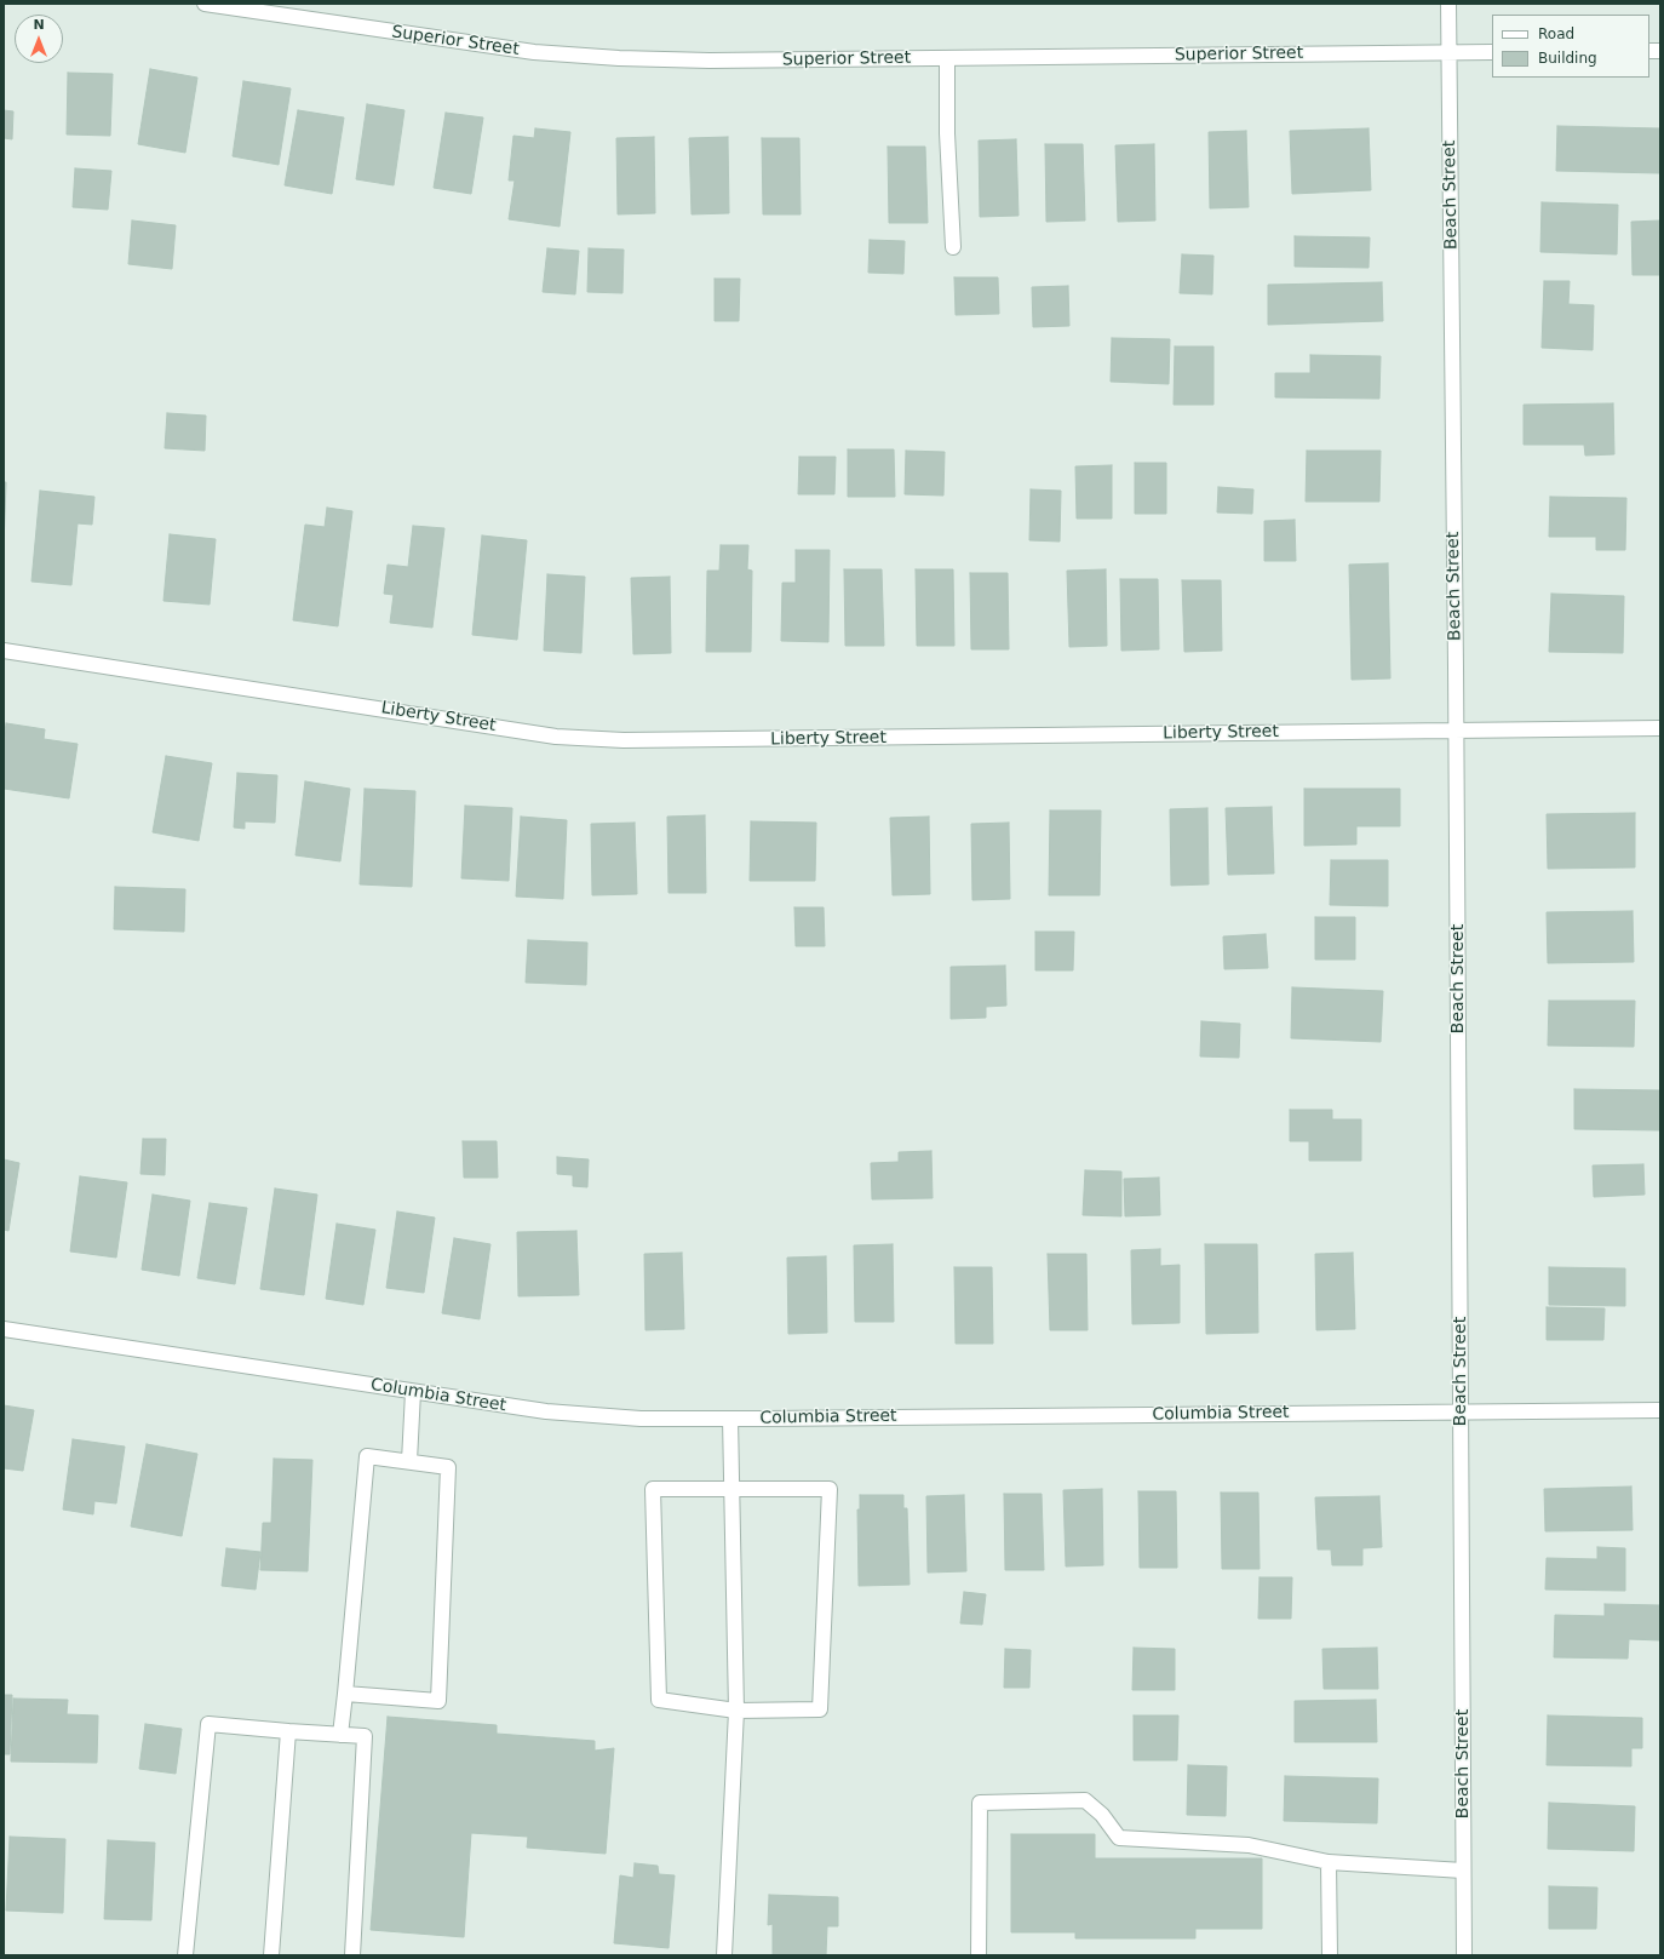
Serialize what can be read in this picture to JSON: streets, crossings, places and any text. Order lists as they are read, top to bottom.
{
  "streets": {
    "street": [
      "Superior Street",
      "Beach Street",
      "Liberty Street",
      "Columbia Street"
    ]
  },
  "crossings": [
    ["Superior Street", "Beach Street"],
    ["Beach Street", "Liberty Street"],
    ["Beach Street", "Columbia Street"]
  ],
  "legend": ["Road", "Building"],
  "north": "top"
}
